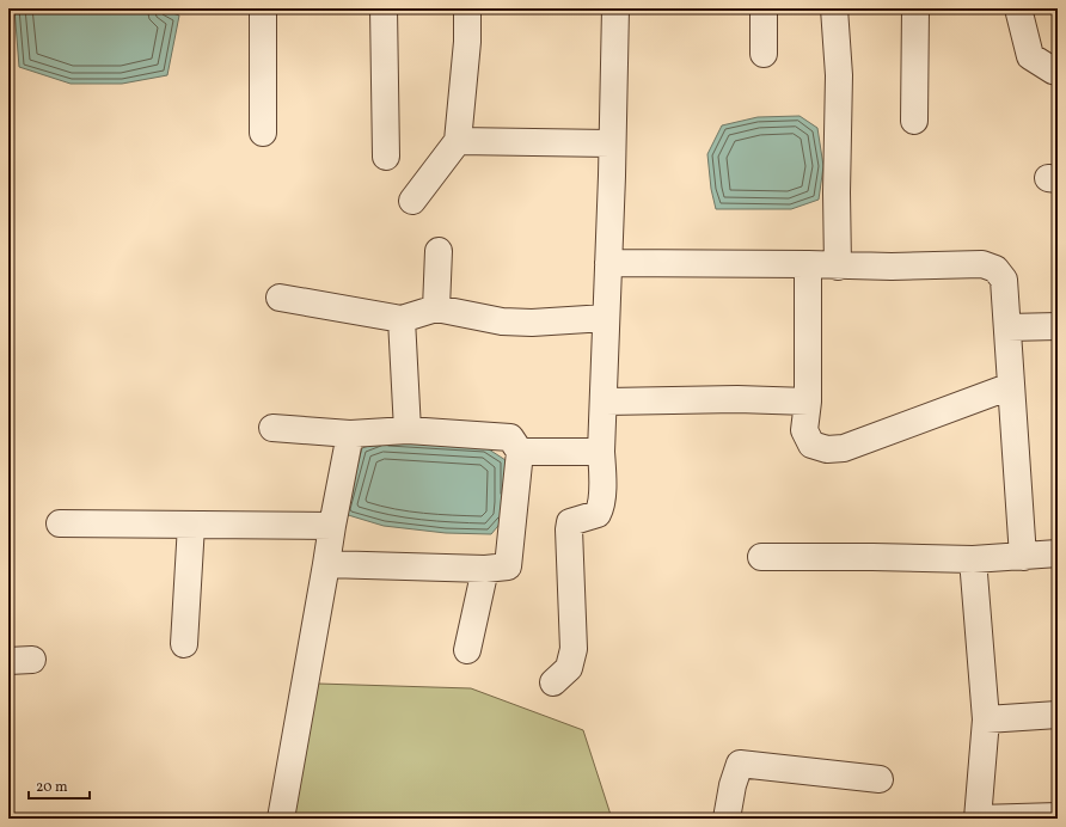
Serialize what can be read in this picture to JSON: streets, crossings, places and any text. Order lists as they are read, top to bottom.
{
  "scale_bar": "20 m"
}
